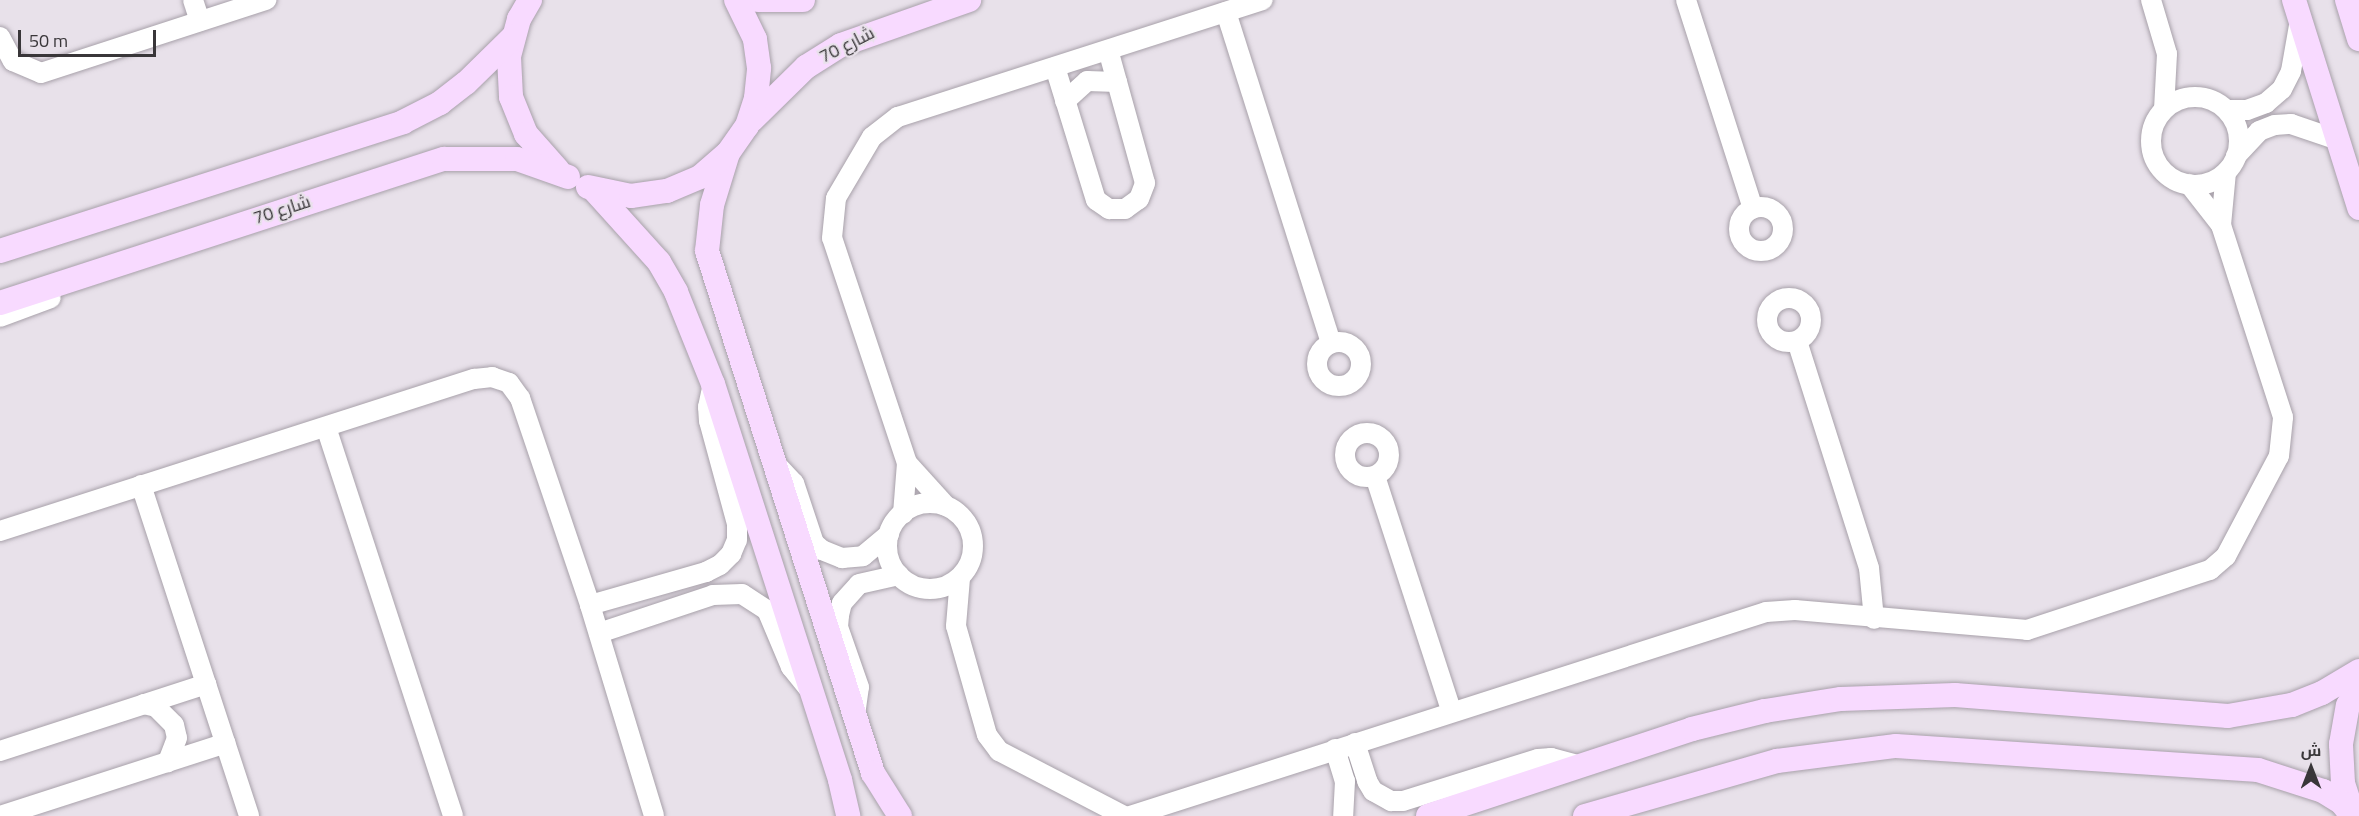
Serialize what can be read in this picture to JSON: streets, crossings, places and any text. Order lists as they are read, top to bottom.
{
  "streets": {
    "main road": ["شارع 70"]
  },
  "scale_bar": "50 m",
  "north": "top"
}
